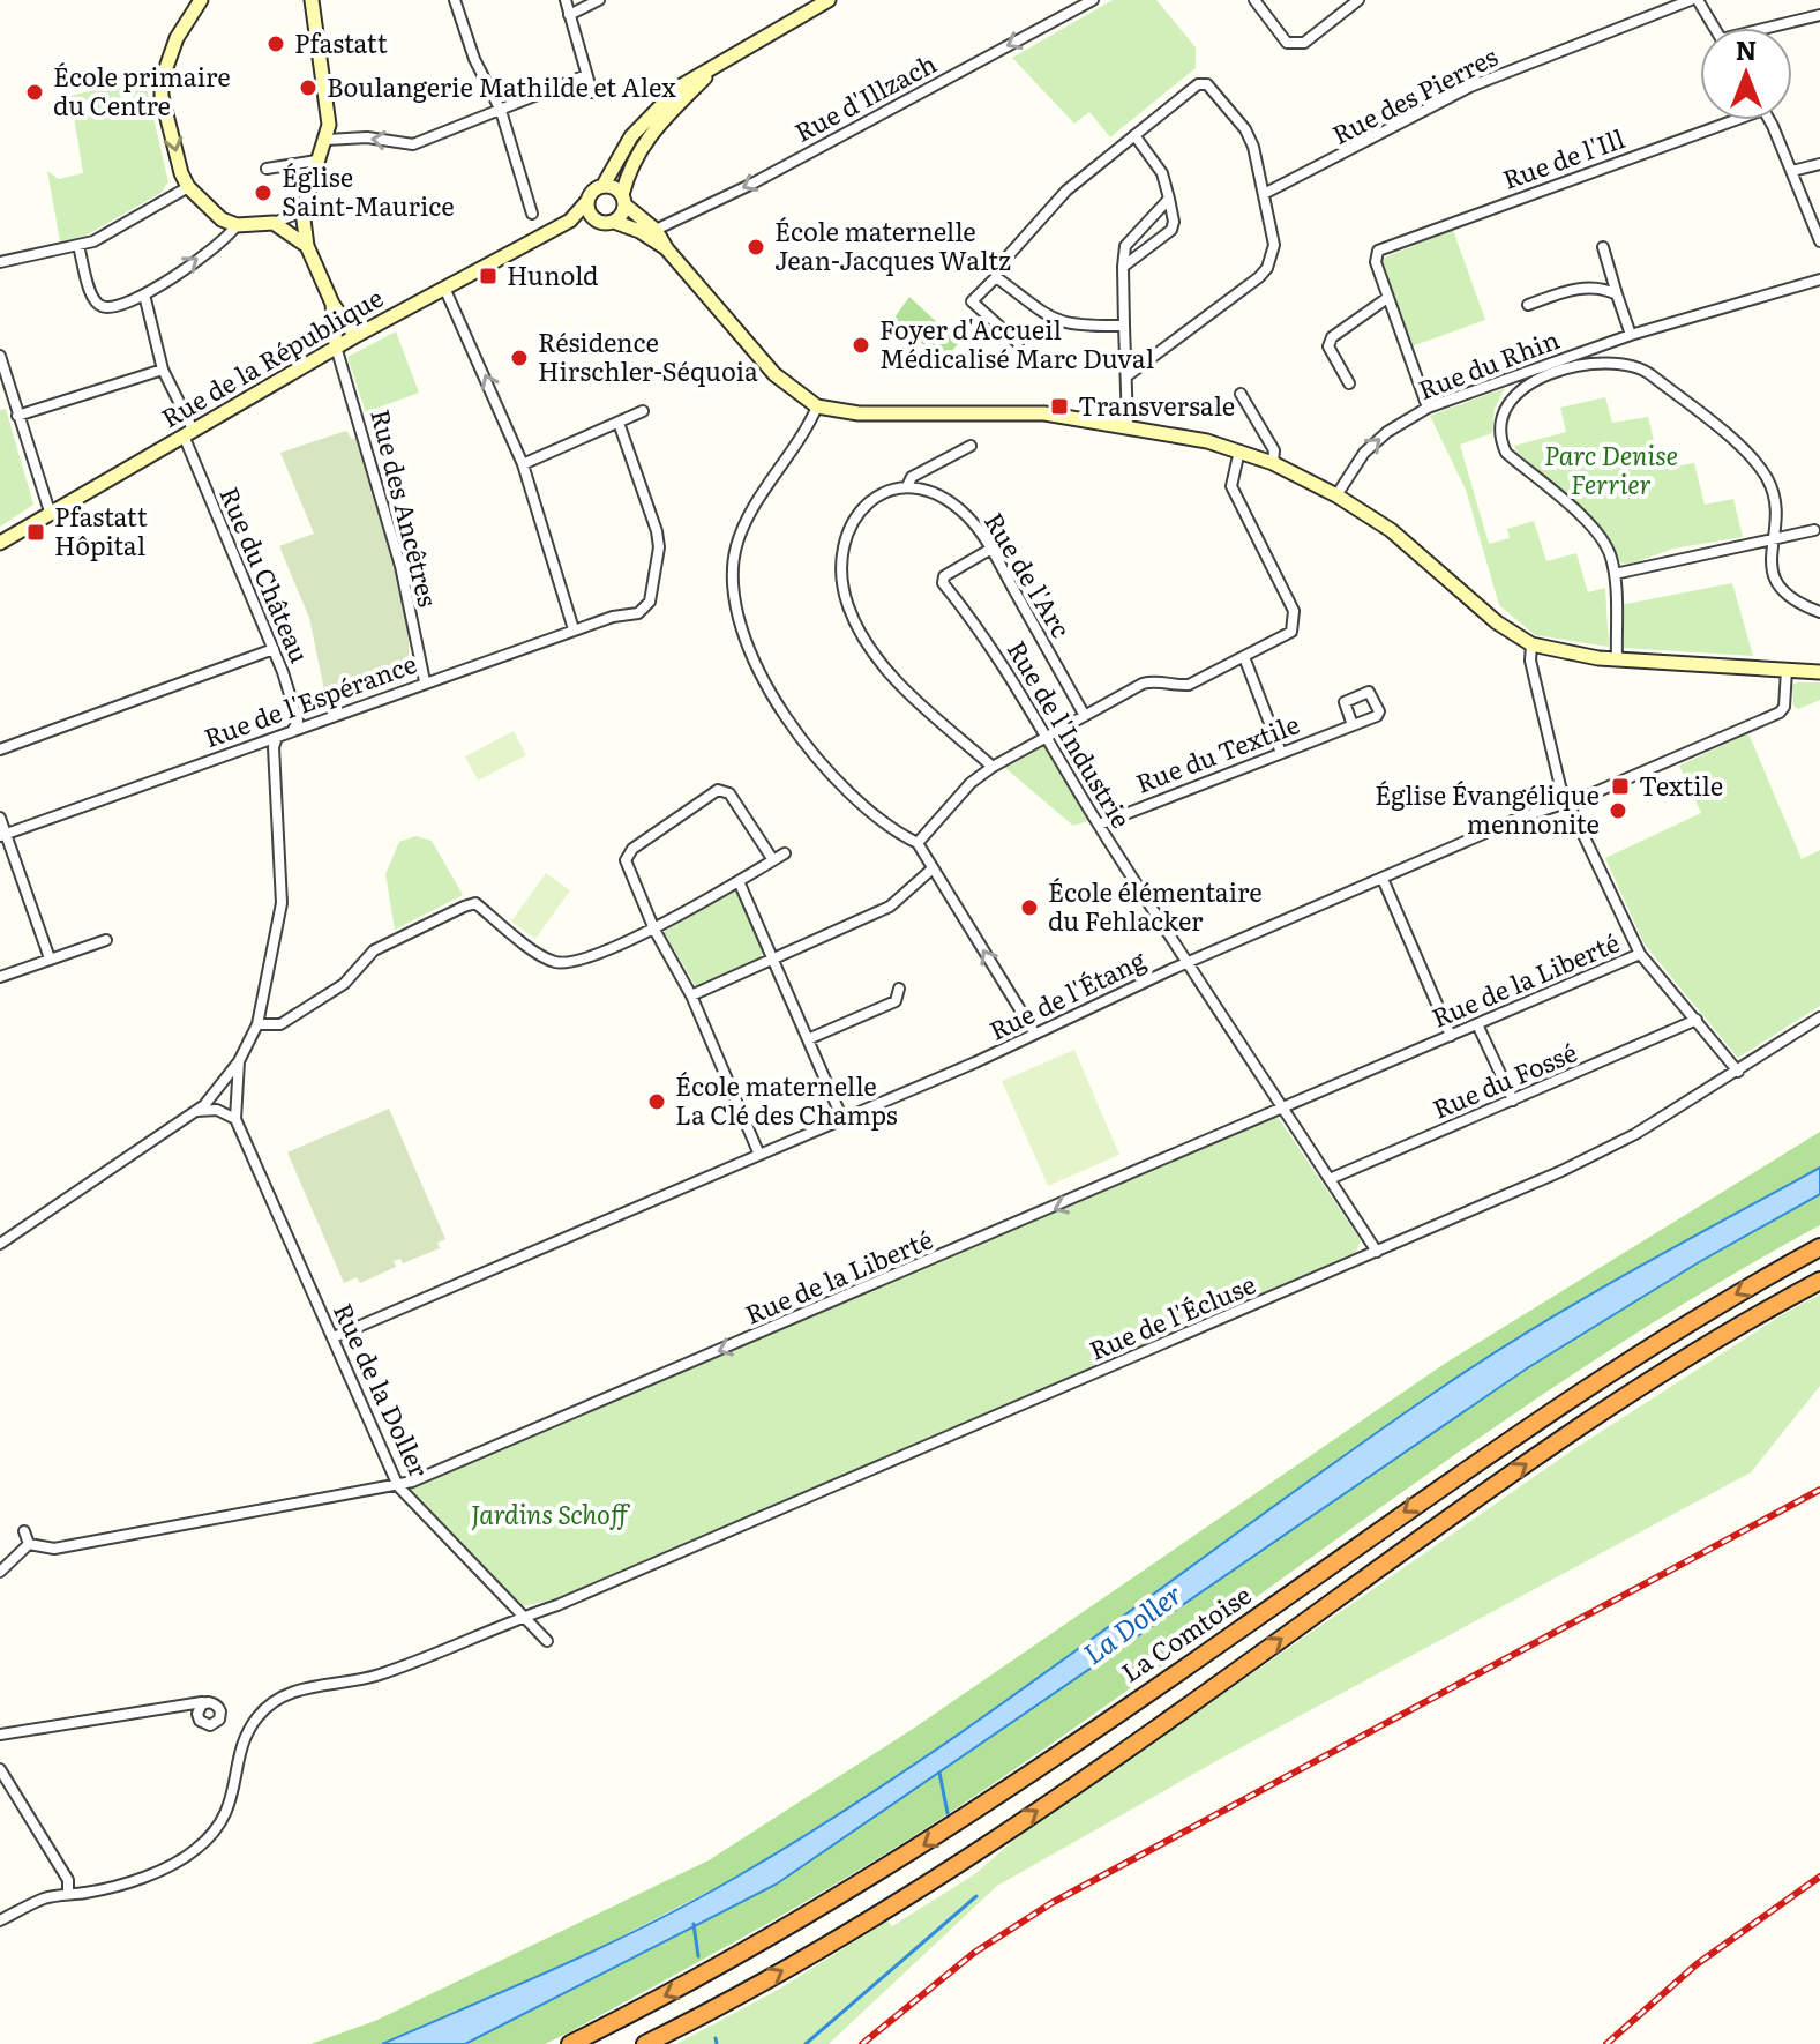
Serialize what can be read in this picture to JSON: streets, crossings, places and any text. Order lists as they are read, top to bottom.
{
  "streets": {
    "highway": ["La Comtoise"],
    "main road": ["Rue de la République"],
    "street": [
      "Rue des Pierres",
      "Rue d'Illzach",
      "Rue de l'Ill",
      "Rue du Rhin",
      "Rue des Ancêtres",
      "Rue du Château",
      "Rue de l'Arc",
      "Rue de l'Espérance",
      "Rue de l'Industrie",
      "Rue du Textile",
      "Rue de la Liberté",
      "Rue de l'Étang",
      "Rue du Fossé",
      "Rue de l'Écluse",
      "Rue de la Doller"
    ]
  },
  "crossings": [
    ["Rue de la République", "Rue des Ancêtres"],
    ["Rue de la République", "Rue du Château"],
    ["Rue des Ancêtres", "Rue de l'Espérance"],
    ["Rue du Château", "Rue de l'Espérance"],
    ["Rue de l'Arc", "Rue de l'Industrie"],
    ["Rue de l'Industrie", "Rue du Textile"],
    ["Rue de l'Industrie", "Rue de la Liberté"],
    ["Rue de l'Industrie", "Rue de l'Étang"],
    ["Rue de l'Industrie", "Rue du Fossé"],
    ["Rue de l'Industrie", "Rue de l'Écluse"],
    ["Rue de la Liberté", "Rue de la Doller"],
    ["Rue de l'Étang", "Rue de la Doller"],
    ["Rue de l'Écluse", "Rue de la Doller"]
  ],
  "one_way": ["Rue d'Illzach", "Rue de la Liberté"],
  "water": ["La Doller"],
  "parks": ["Parc Denise Ferrier", "Jardins Schoff"],
  "places": {
    "other": [
      "Pfastatt",
      "Boulangerie Mathilde et Alex",
      "École primaire du Centre",
      "Église Saint-Maurice",
      "École maternelle Jean-Jacques Waltz",
      "Foyer d'Accueil Médicalisé Marc Duval",
      "Résidence Hirschler-Séquoia",
      "Église Évangélique mennonite",
      "École élémentaire du Fehlacker",
      "École maternelle La Clé des Champs"
    ],
    "transit": [
      "Hunold",
      "Transversale",
      "Pfastatt Hôpital",
      "Textile"
    ]
  },
  "north": "top"
}
